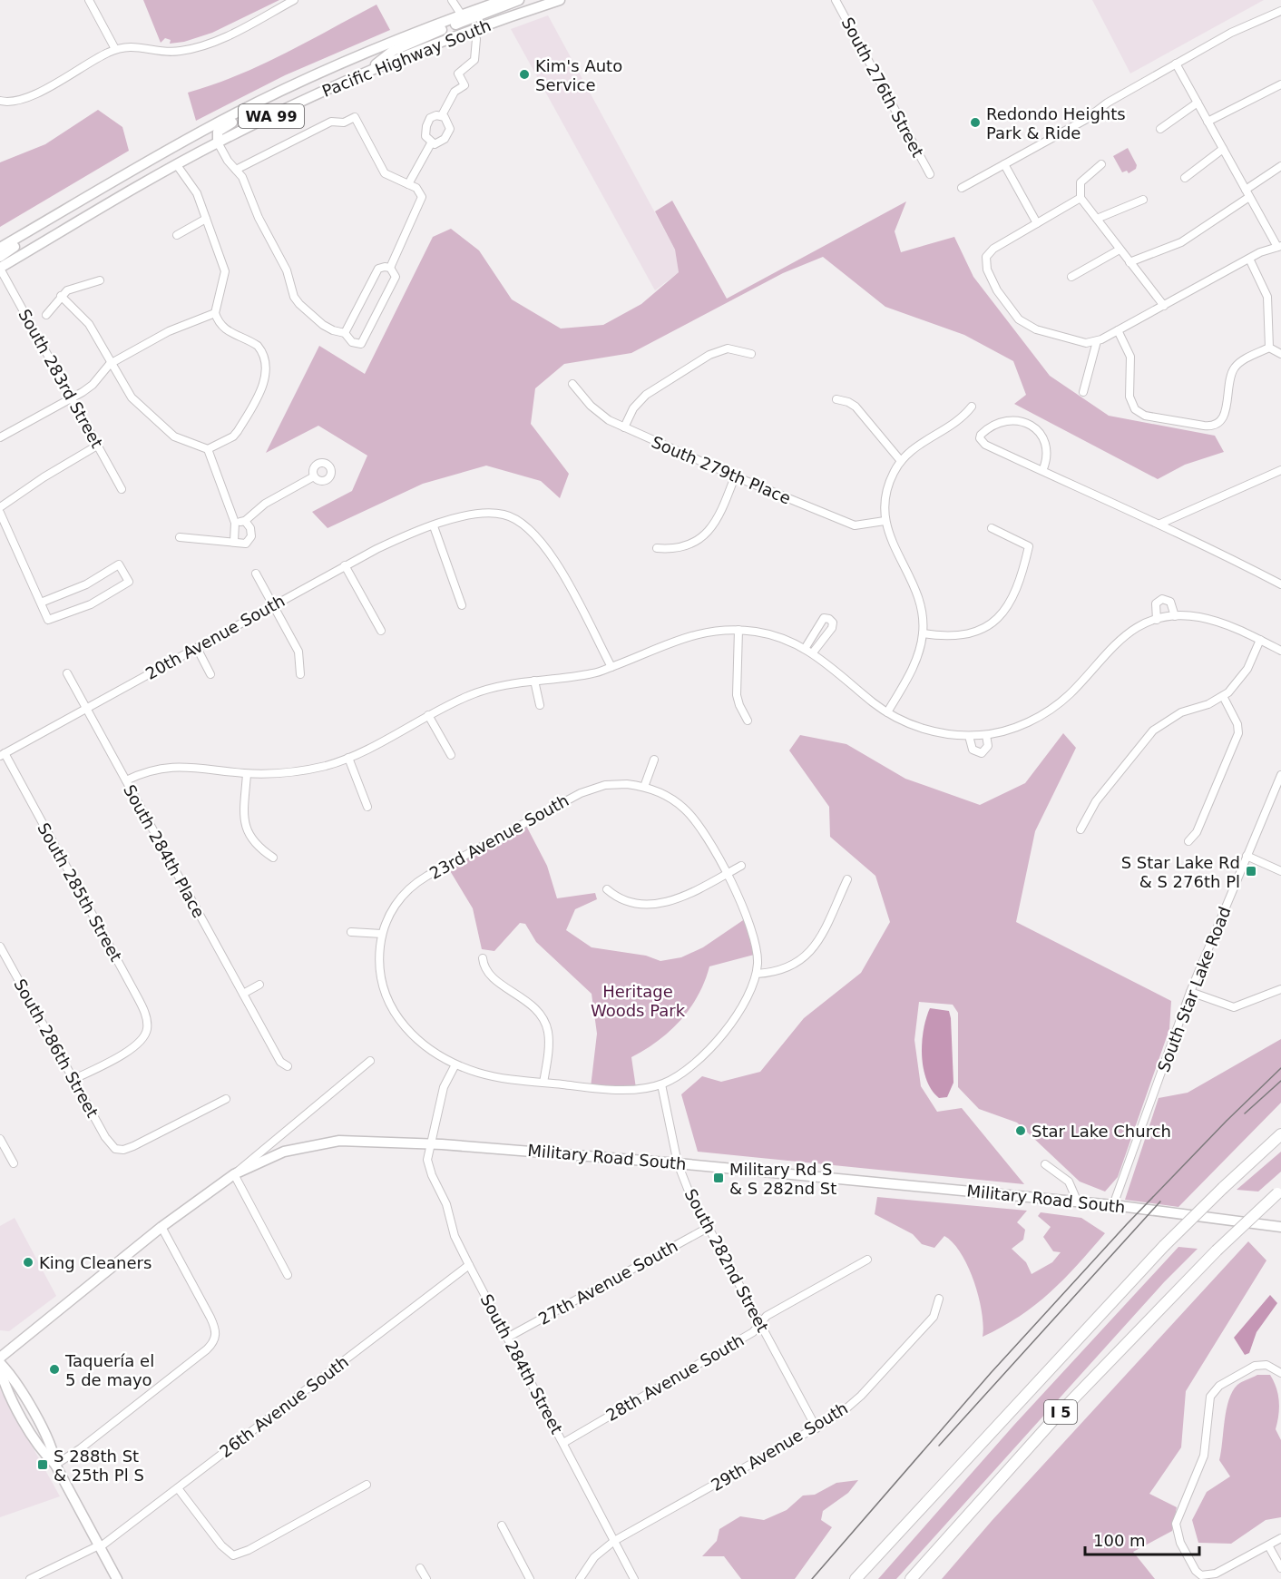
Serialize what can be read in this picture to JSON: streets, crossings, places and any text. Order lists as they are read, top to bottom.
{
  "streets": {
    "highway": ["I 5"],
    "main road": ["Pacific Highway South", "WA 99", "Military Road South"],
    "street": [
      "South 276th Street",
      "South 283rd Street",
      "South 279th Place",
      "20th Avenue South",
      "23rd Avenue South",
      "South 284th Place",
      "South 285th Street",
      "South Star Lake Road",
      "South 286th Street",
      "South 282nd Street",
      "27th Avenue South",
      "South 284th Street",
      "28th Avenue South",
      "26th Avenue South",
      "29th Avenue South"
    ]
  },
  "crossings": [
    ["Pacific Highway South", "South 283rd Street"],
    ["20th Avenue South", "South 284th Place"],
    ["20th Avenue South", "South 285th Street"],
    ["South 285th Street", "South 286th Street"],
    ["South Star Lake Road", "Military Road South"],
    ["Military Road South", "South 282nd Street"],
    ["Military Road South", "South 284th Street"],
    ["South 282nd Street", "27th Avenue South"],
    ["South 282nd Street", "28th Avenue South"],
    ["South 282nd Street", "29th Avenue South"],
    ["27th Avenue South", "South 284th Street"],
    ["South 284th Street", "28th Avenue South"],
    ["South 284th Street", "26th Avenue South"],
    ["South 284th Street", "29th Avenue South"]
  ],
  "parks": ["Heritage Woods Park"],
  "places": {
    "other": [
      "Kim's Auto Service",
      "Redondo Heights Park & Ride",
      "Star Lake Church",
      "King Cleaners",
      "Taquería el 5 de mayo"
    ],
    "transit": ["S Star Lake Rd & S 276th Pl", "Military Rd S & S 282nd St", "S 288th St & 25th Pl S"]
  },
  "scale_bar": "100 m"
}
